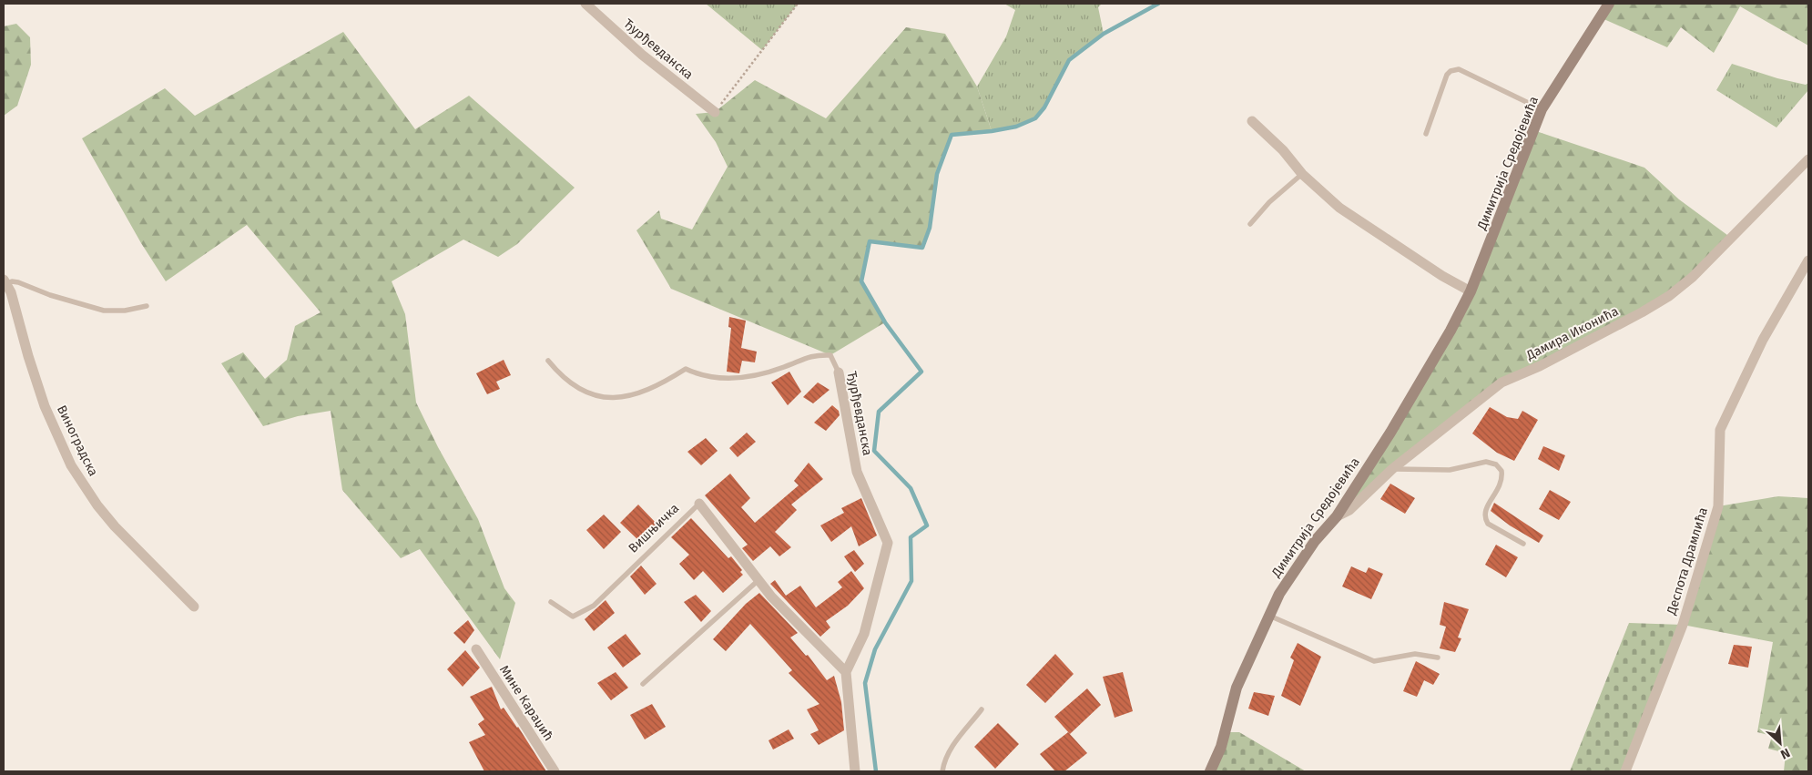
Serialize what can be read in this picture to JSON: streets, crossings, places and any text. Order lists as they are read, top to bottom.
{
  "streets": {
    "street": [
      "Ђурђевданска",
      "Димитрија Средојевића",
      "Дамира Иконића",
      "Виноградска",
      "Вишњичка",
      "Деспота Драмлића",
      "Мине Караџић"
    ]
  },
  "crossings": [
    ["Ђурђевданска", "Вишњичка"],
    ["Димитрија Средојевића", "Дамира Иконића"]
  ],
  "north": "bottom right"
}
